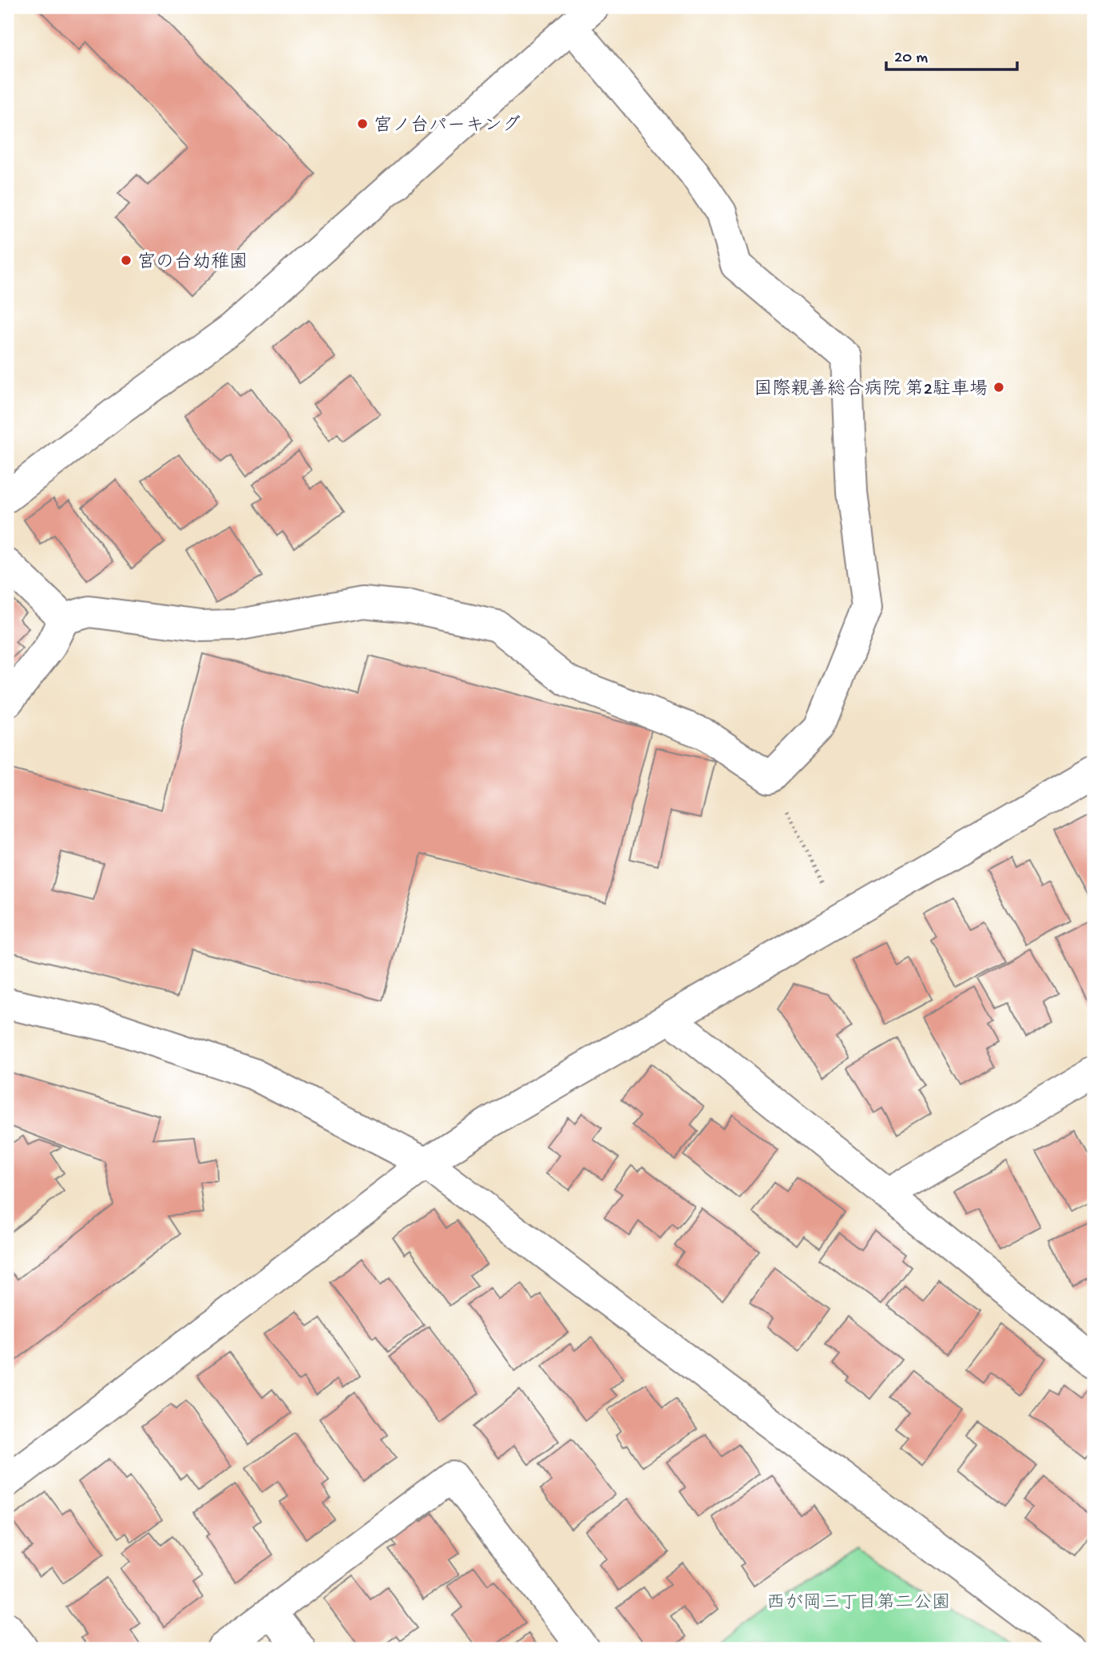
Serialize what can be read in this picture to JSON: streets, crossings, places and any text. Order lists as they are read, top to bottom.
{
  "parks": ["西が岡三丁目第二公園"],
  "places": ["宮ノ台パーキング", "宮の台幼稚園", "国際親善総合病院 第2駐車場"],
  "scale_bar": "20 m"
}
